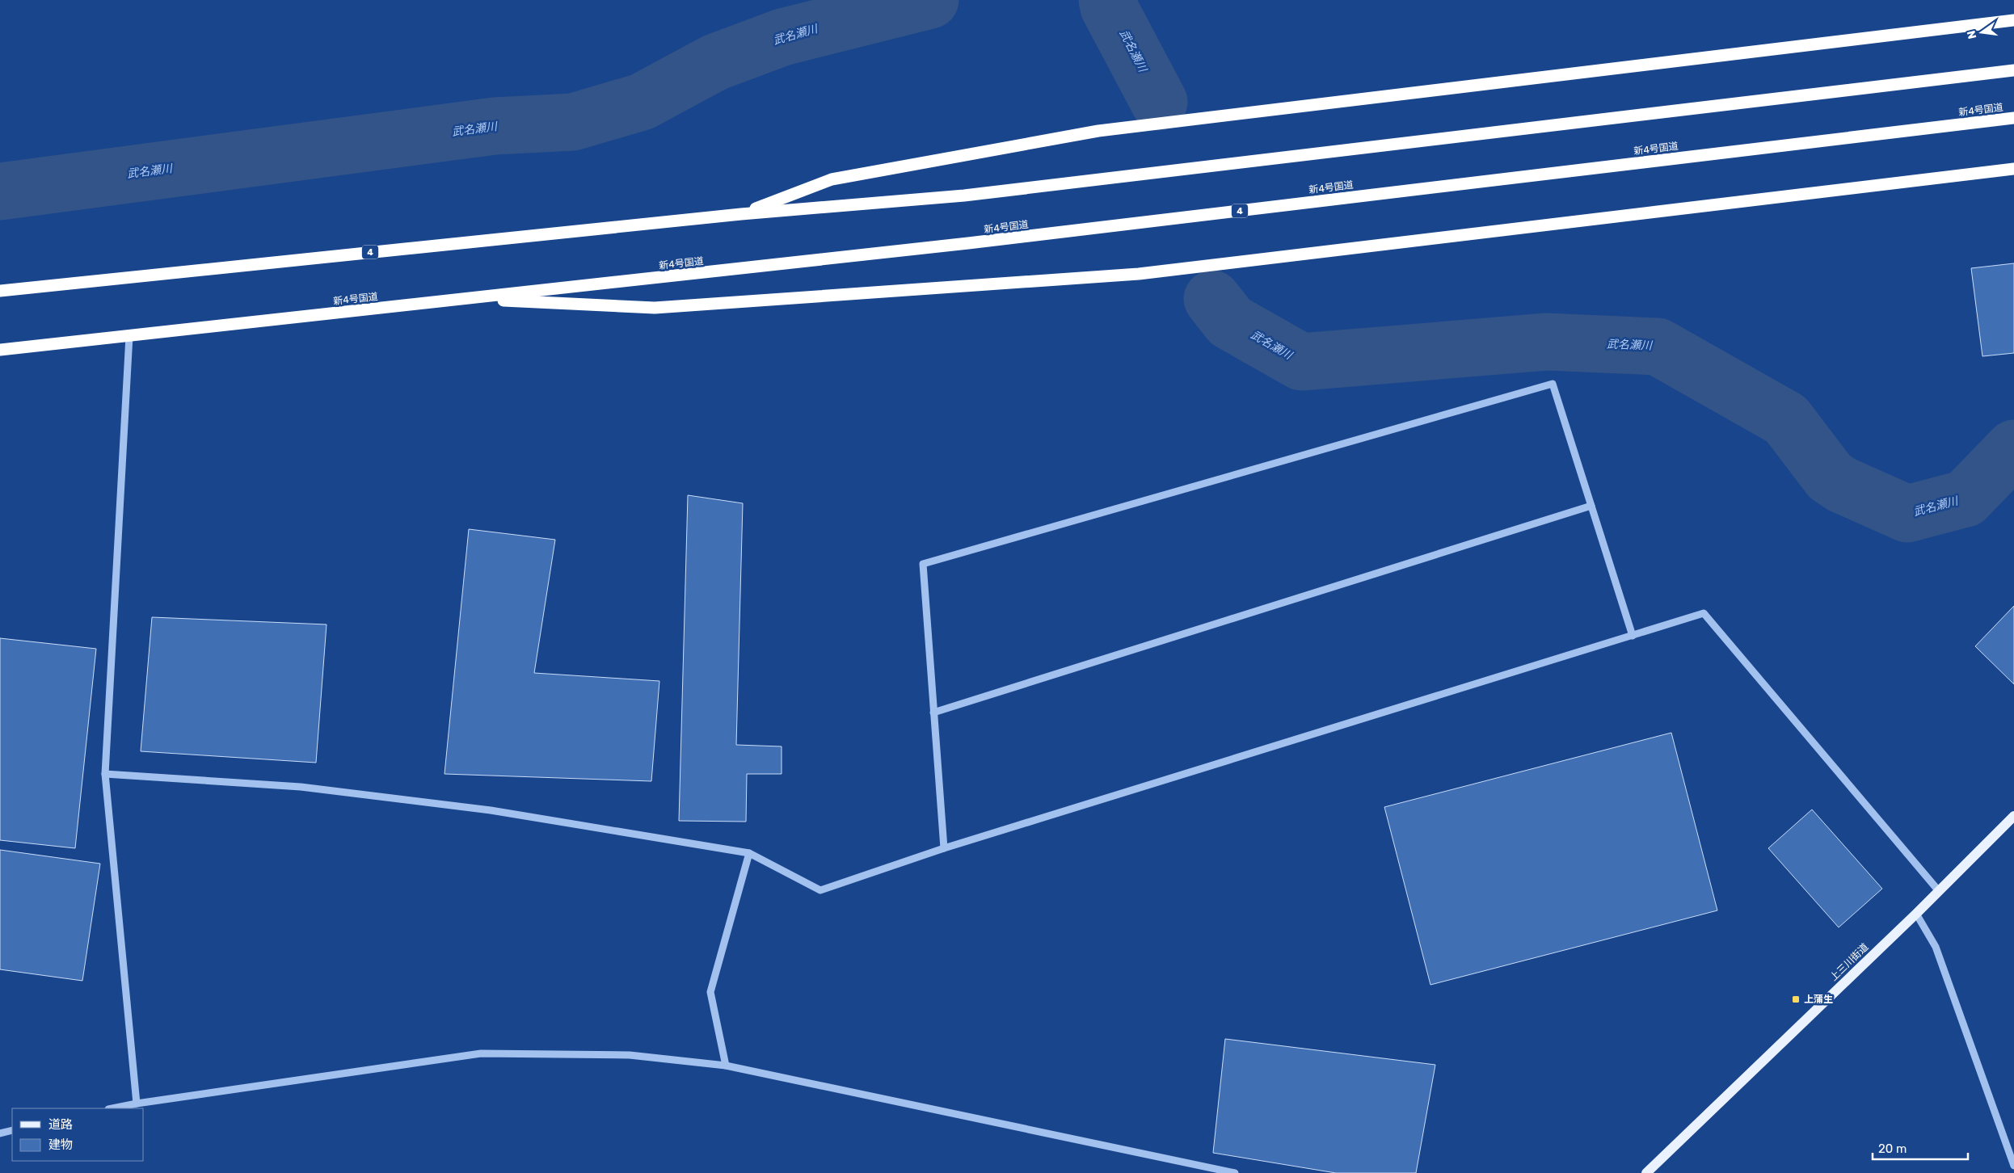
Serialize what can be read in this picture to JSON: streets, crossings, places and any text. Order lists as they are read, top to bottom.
{
  "streets": {
    "highway": ["新4号国道", "4"],
    "main road": ["上三川街道"]
  },
  "water": ["武名瀬川"],
  "places": {
    "transit": ["上蒲生"]
  },
  "legend": ["道路", "建物"],
  "scale_bar": "20 m",
  "north": "left"
}
